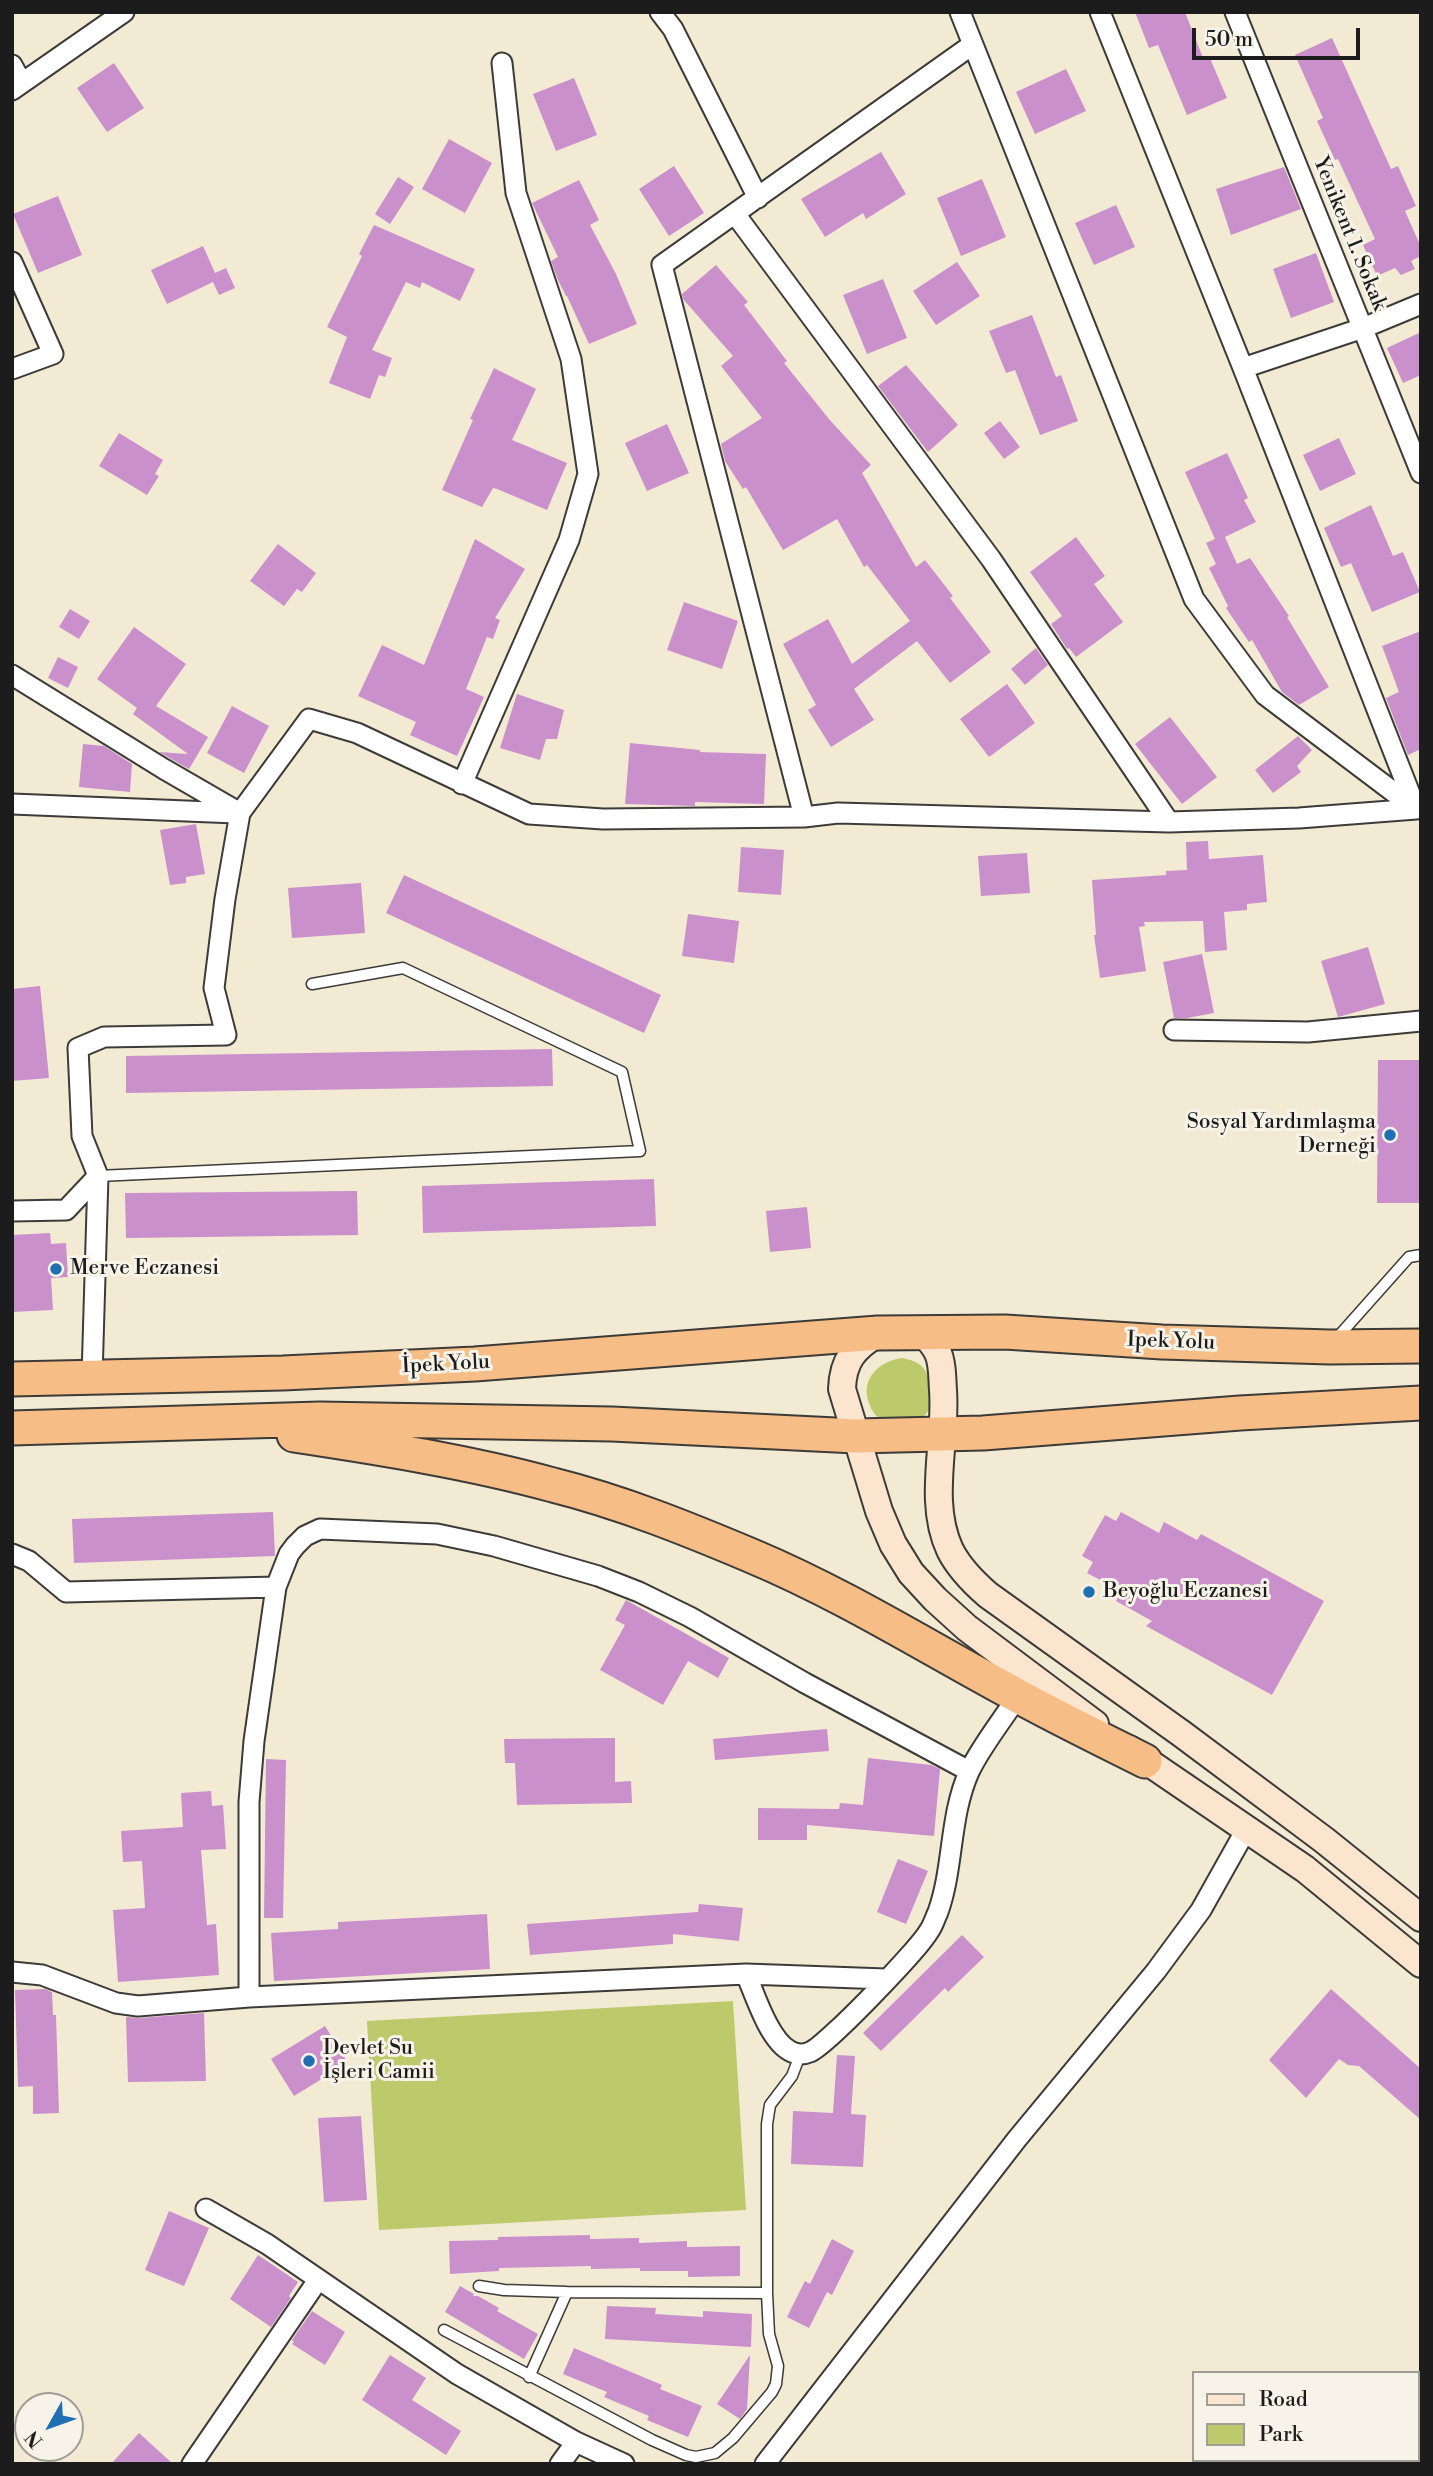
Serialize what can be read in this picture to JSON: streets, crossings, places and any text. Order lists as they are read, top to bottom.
{
  "streets": {
    "highway": ["Ipek Yolu", "İpek Yolu"],
    "street": ["Yenikent 1. Sokak"]
  },
  "crossings": [
    ["Ipek Yolu", "İpek Yolu"]
  ],
  "places": [
    "Sosyal Yardımlaşma Derneği",
    "Merve Eczanesi",
    "Beyoğlu Eczanesi",
    "Devlet Su İşleri Camii"
  ],
  "legend": ["Road", "Park"],
  "scale_bar": "50 m",
  "north": "bottom left"
}
